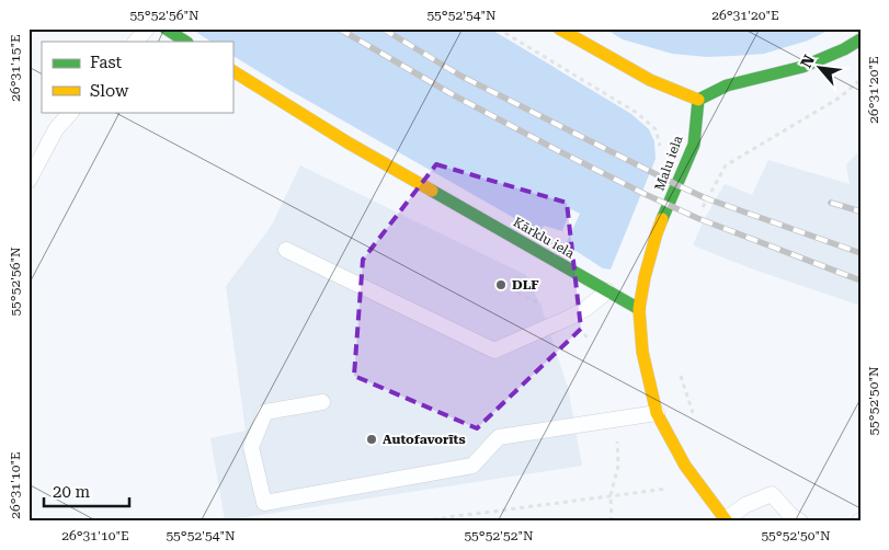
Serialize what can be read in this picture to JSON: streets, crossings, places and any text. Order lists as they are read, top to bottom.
{
  "streets": {
    "street": ["Malu iela", "Kārklu iela"]
  },
  "crossings": [
    ["Malu iela", "Kārklu iela"]
  ],
  "places": ["DLF", "Autofavorīts"],
  "legend": ["Fast", "Slow"],
  "scale_bar": "20 m",
  "north": "top left",
  "coordinates": [
    "55°52'56\"N",
    "55°52'54\"N",
    "26°31'20\"E",
    "26°31'15\"E",
    "55°52'50\"N",
    "26°31'10\"E",
    "55°52'52\"N"
  ]
}
